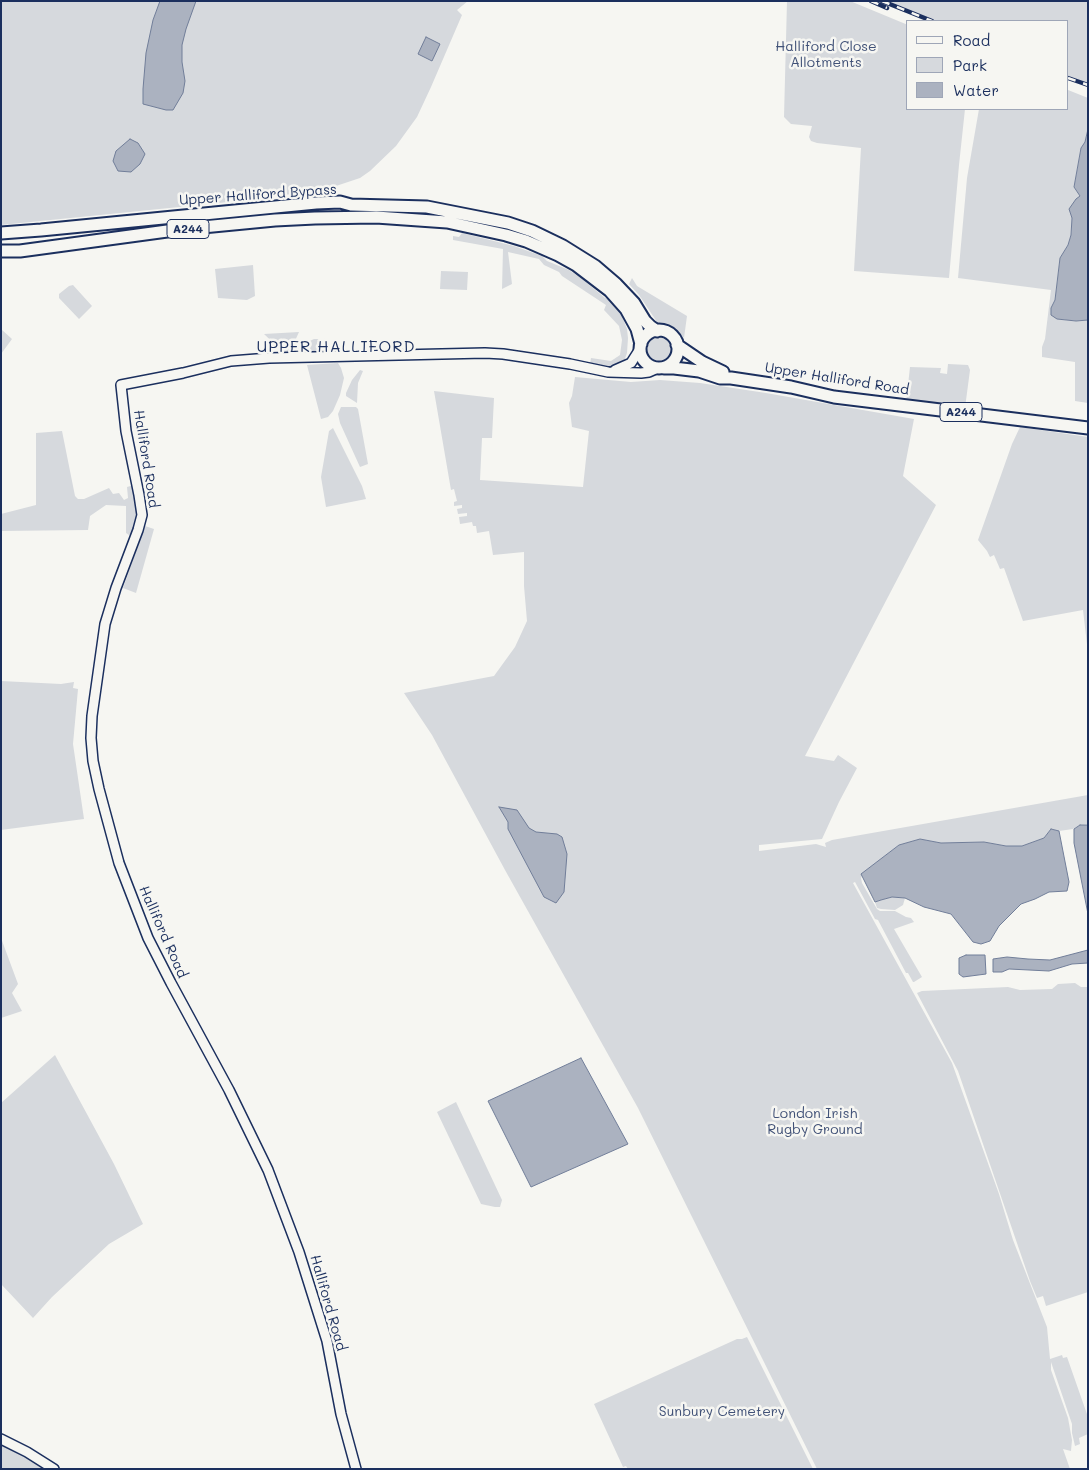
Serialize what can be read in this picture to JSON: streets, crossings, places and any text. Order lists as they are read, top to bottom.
{
  "streets": {
    "main road": ["Upper Halliford Bypass", "A244", "Upper Halliford Road"],
    "street": ["Halliford Road"]
  },
  "crossings": [
    ["Upper Halliford Bypass", "Upper Halliford Road"],
    ["Upper Halliford Road", "Halliford Road"]
  ],
  "districts": ["UPPER HALLIFORD"],
  "parks": ["Halliford Close Allotments", "London Irish Rugby Ground", "Sunbury Cemetery"],
  "legend": ["Road", "Park", "Water"]
}
